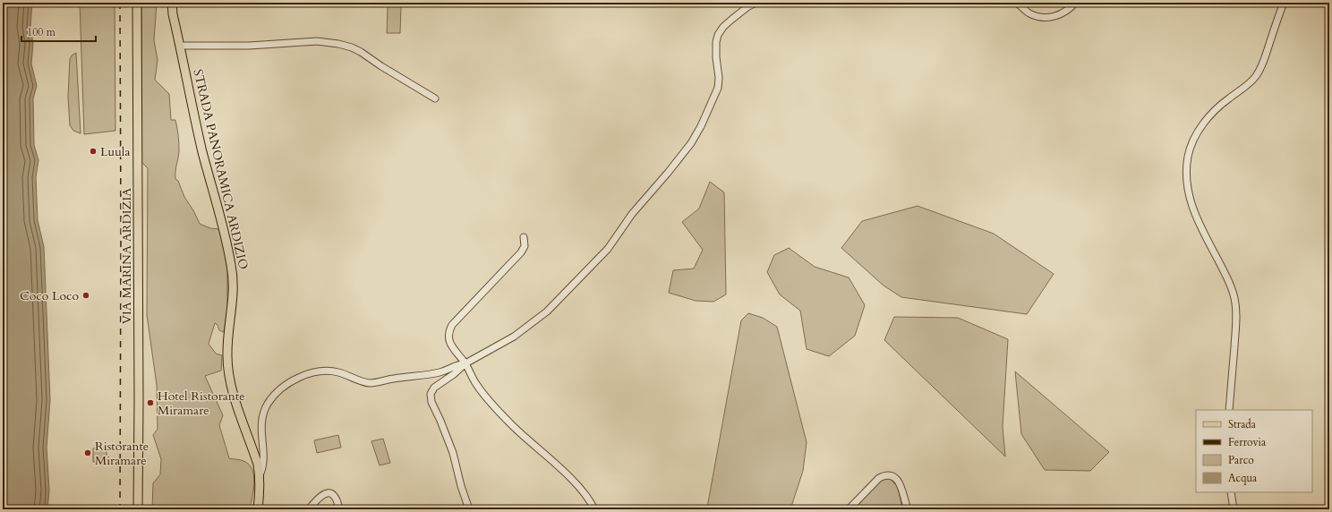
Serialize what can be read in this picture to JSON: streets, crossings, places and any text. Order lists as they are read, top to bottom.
{
  "streets": {
    "main road": ["STRADA PANORAMICA ARDIZIO", "VIA MARINA ARDIZIA"]
  },
  "places": [
    "Luula",
    "Coco Loco",
    "Hotel Ristorante Miramare",
    "Ristorante Miramare"
  ],
  "legend": [
    "Strada",
    "Ferrovia",
    "Parco",
    "Acqua"
  ],
  "scale_bar": "100 m"
}
